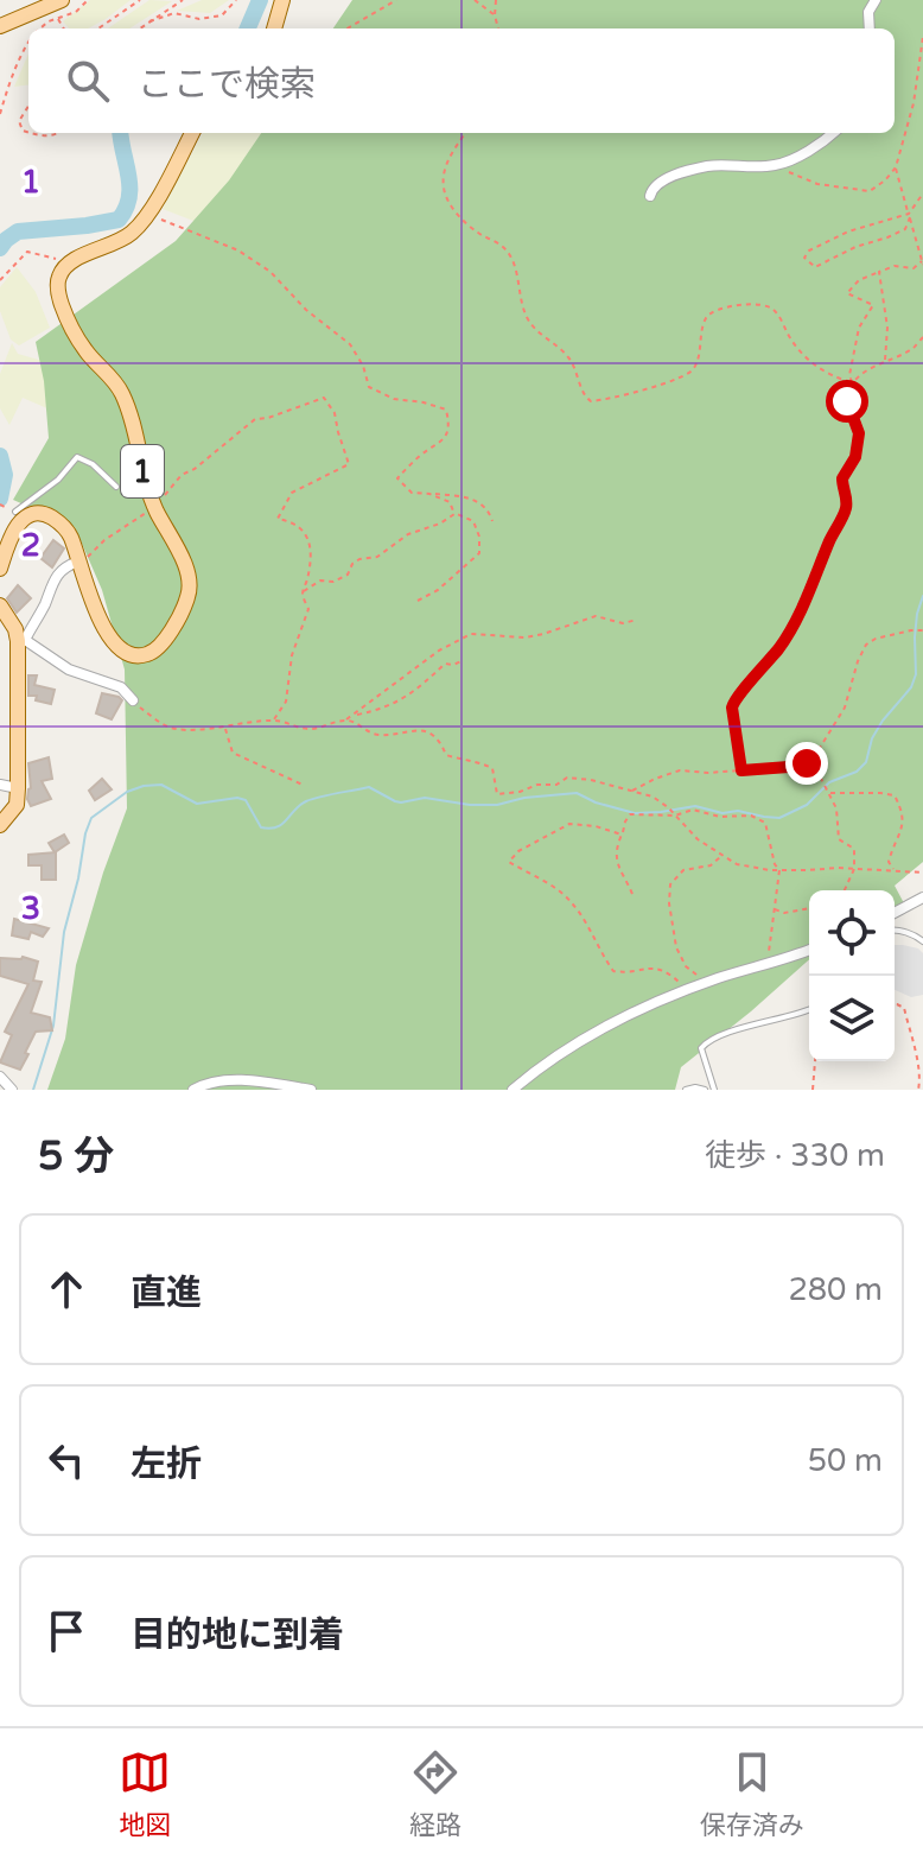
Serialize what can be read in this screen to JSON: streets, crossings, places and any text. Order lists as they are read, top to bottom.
{
  "streets": {
    "main road": ["1"]
  },
  "page": {
    "search": "ここで検索",
    "heading": ["5 分", "徒歩 · 330 m"],
    "list": [
      ["直進", "280 m"],
      ["左折", "50 m"],
      "目的地に到着"
    ],
    "nav": ["地図", "経路", "保存済み"]
  },
  "grid": {
    "rows": ["1", "2", "3"]
  }
}
